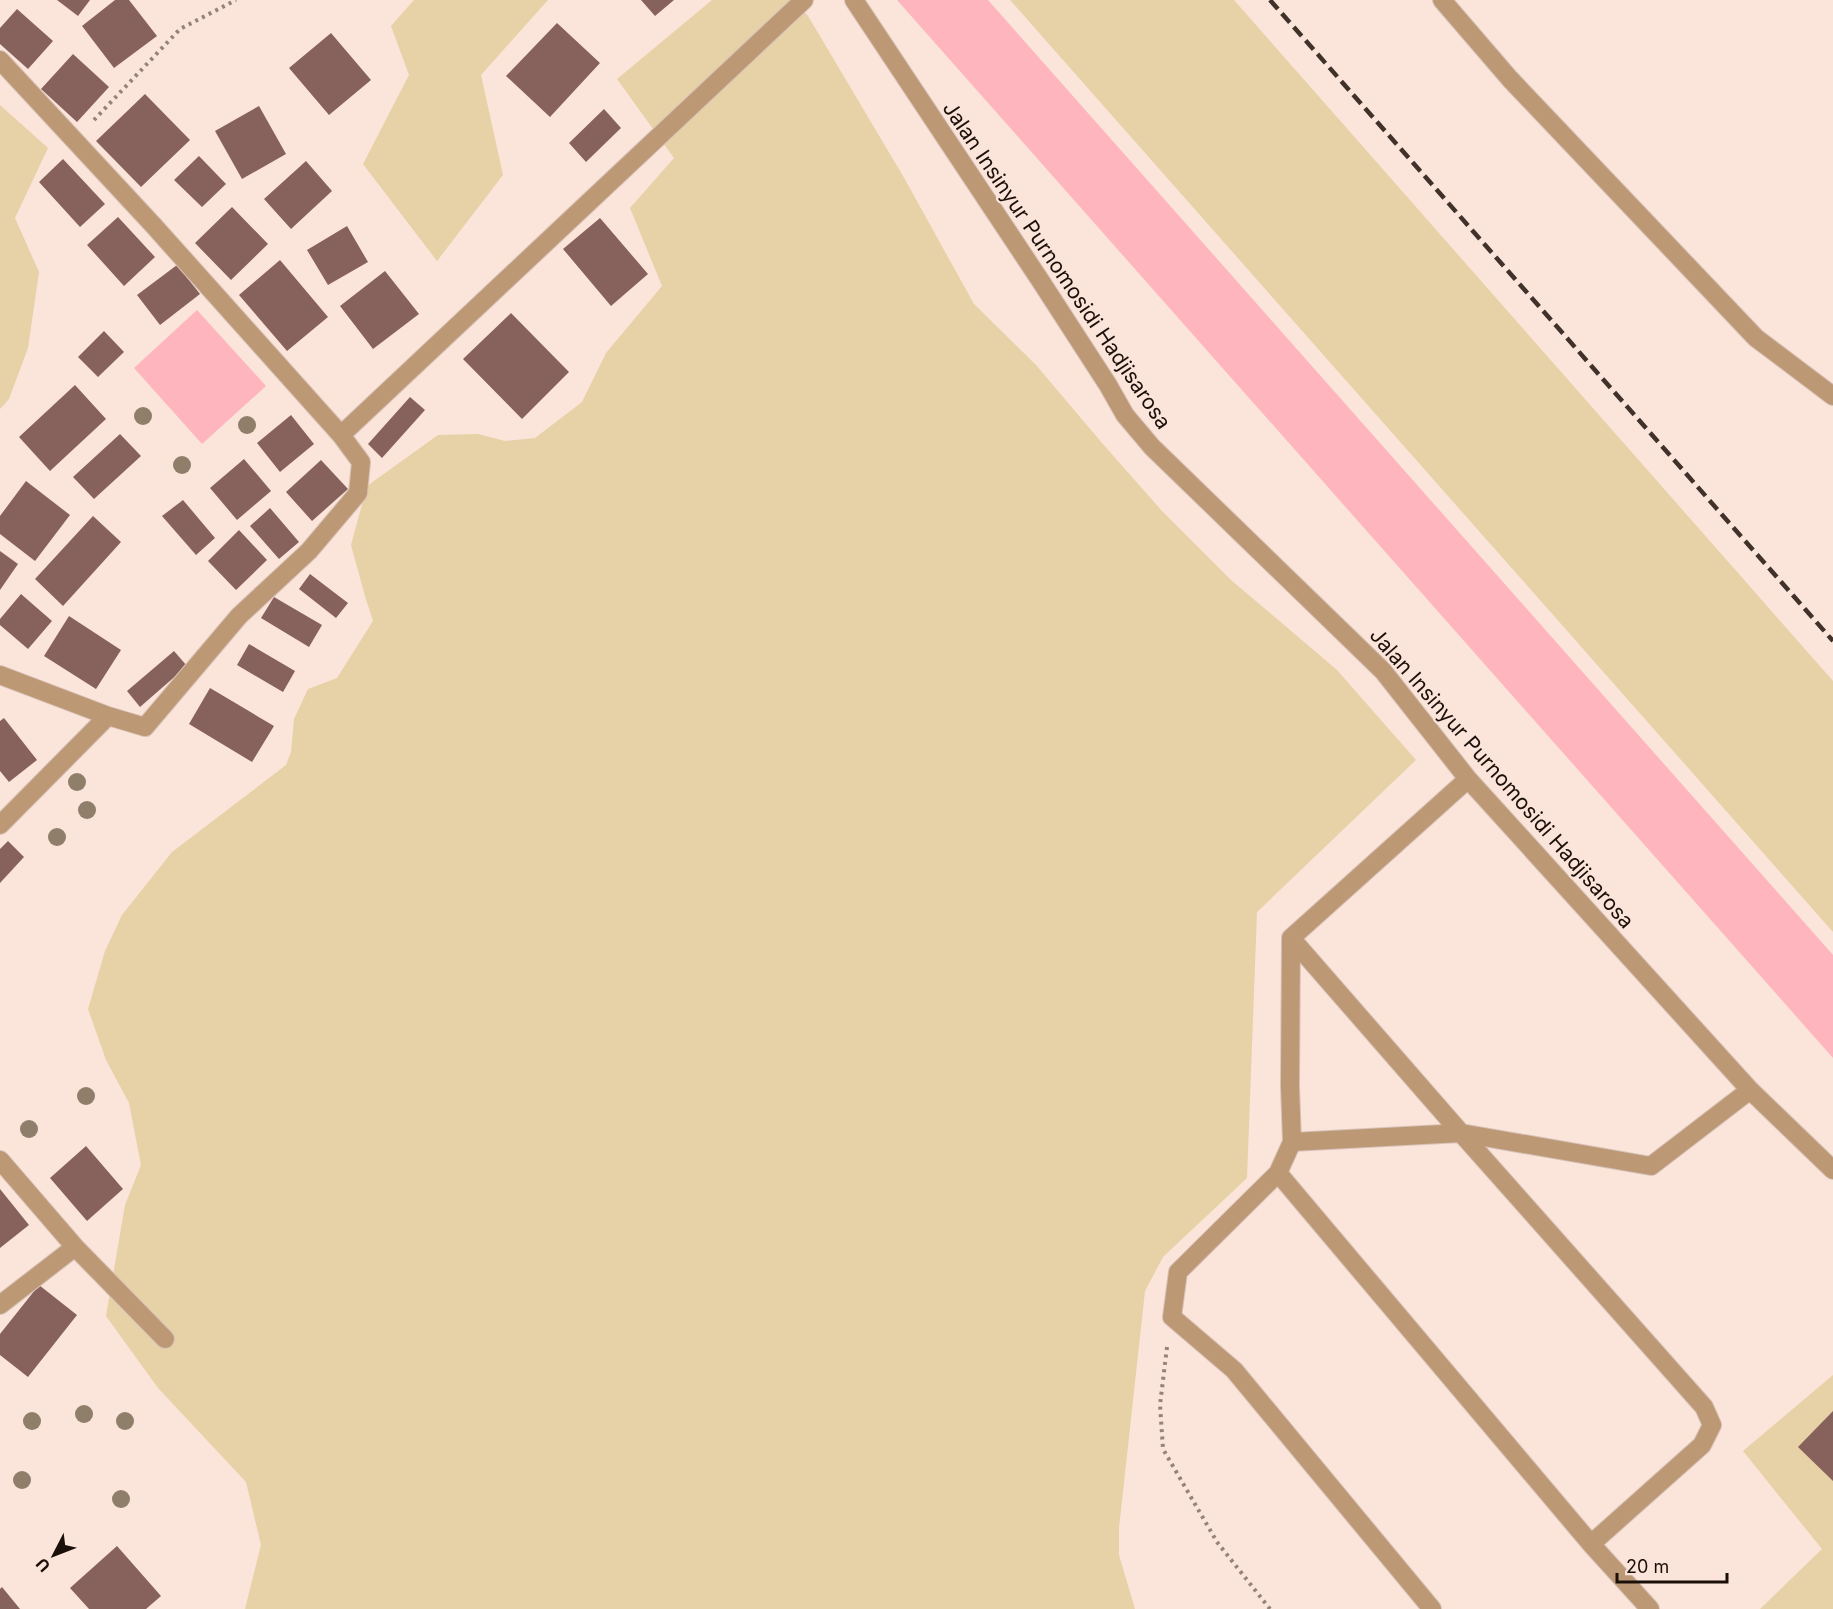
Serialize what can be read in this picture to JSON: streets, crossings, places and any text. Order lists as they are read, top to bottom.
{
  "streets": {
    "street": ["Jalan Insinyur Purnomosidi Hadjisarosa"]
  },
  "scale_bar": "20 m",
  "north": "bottom left"
}
